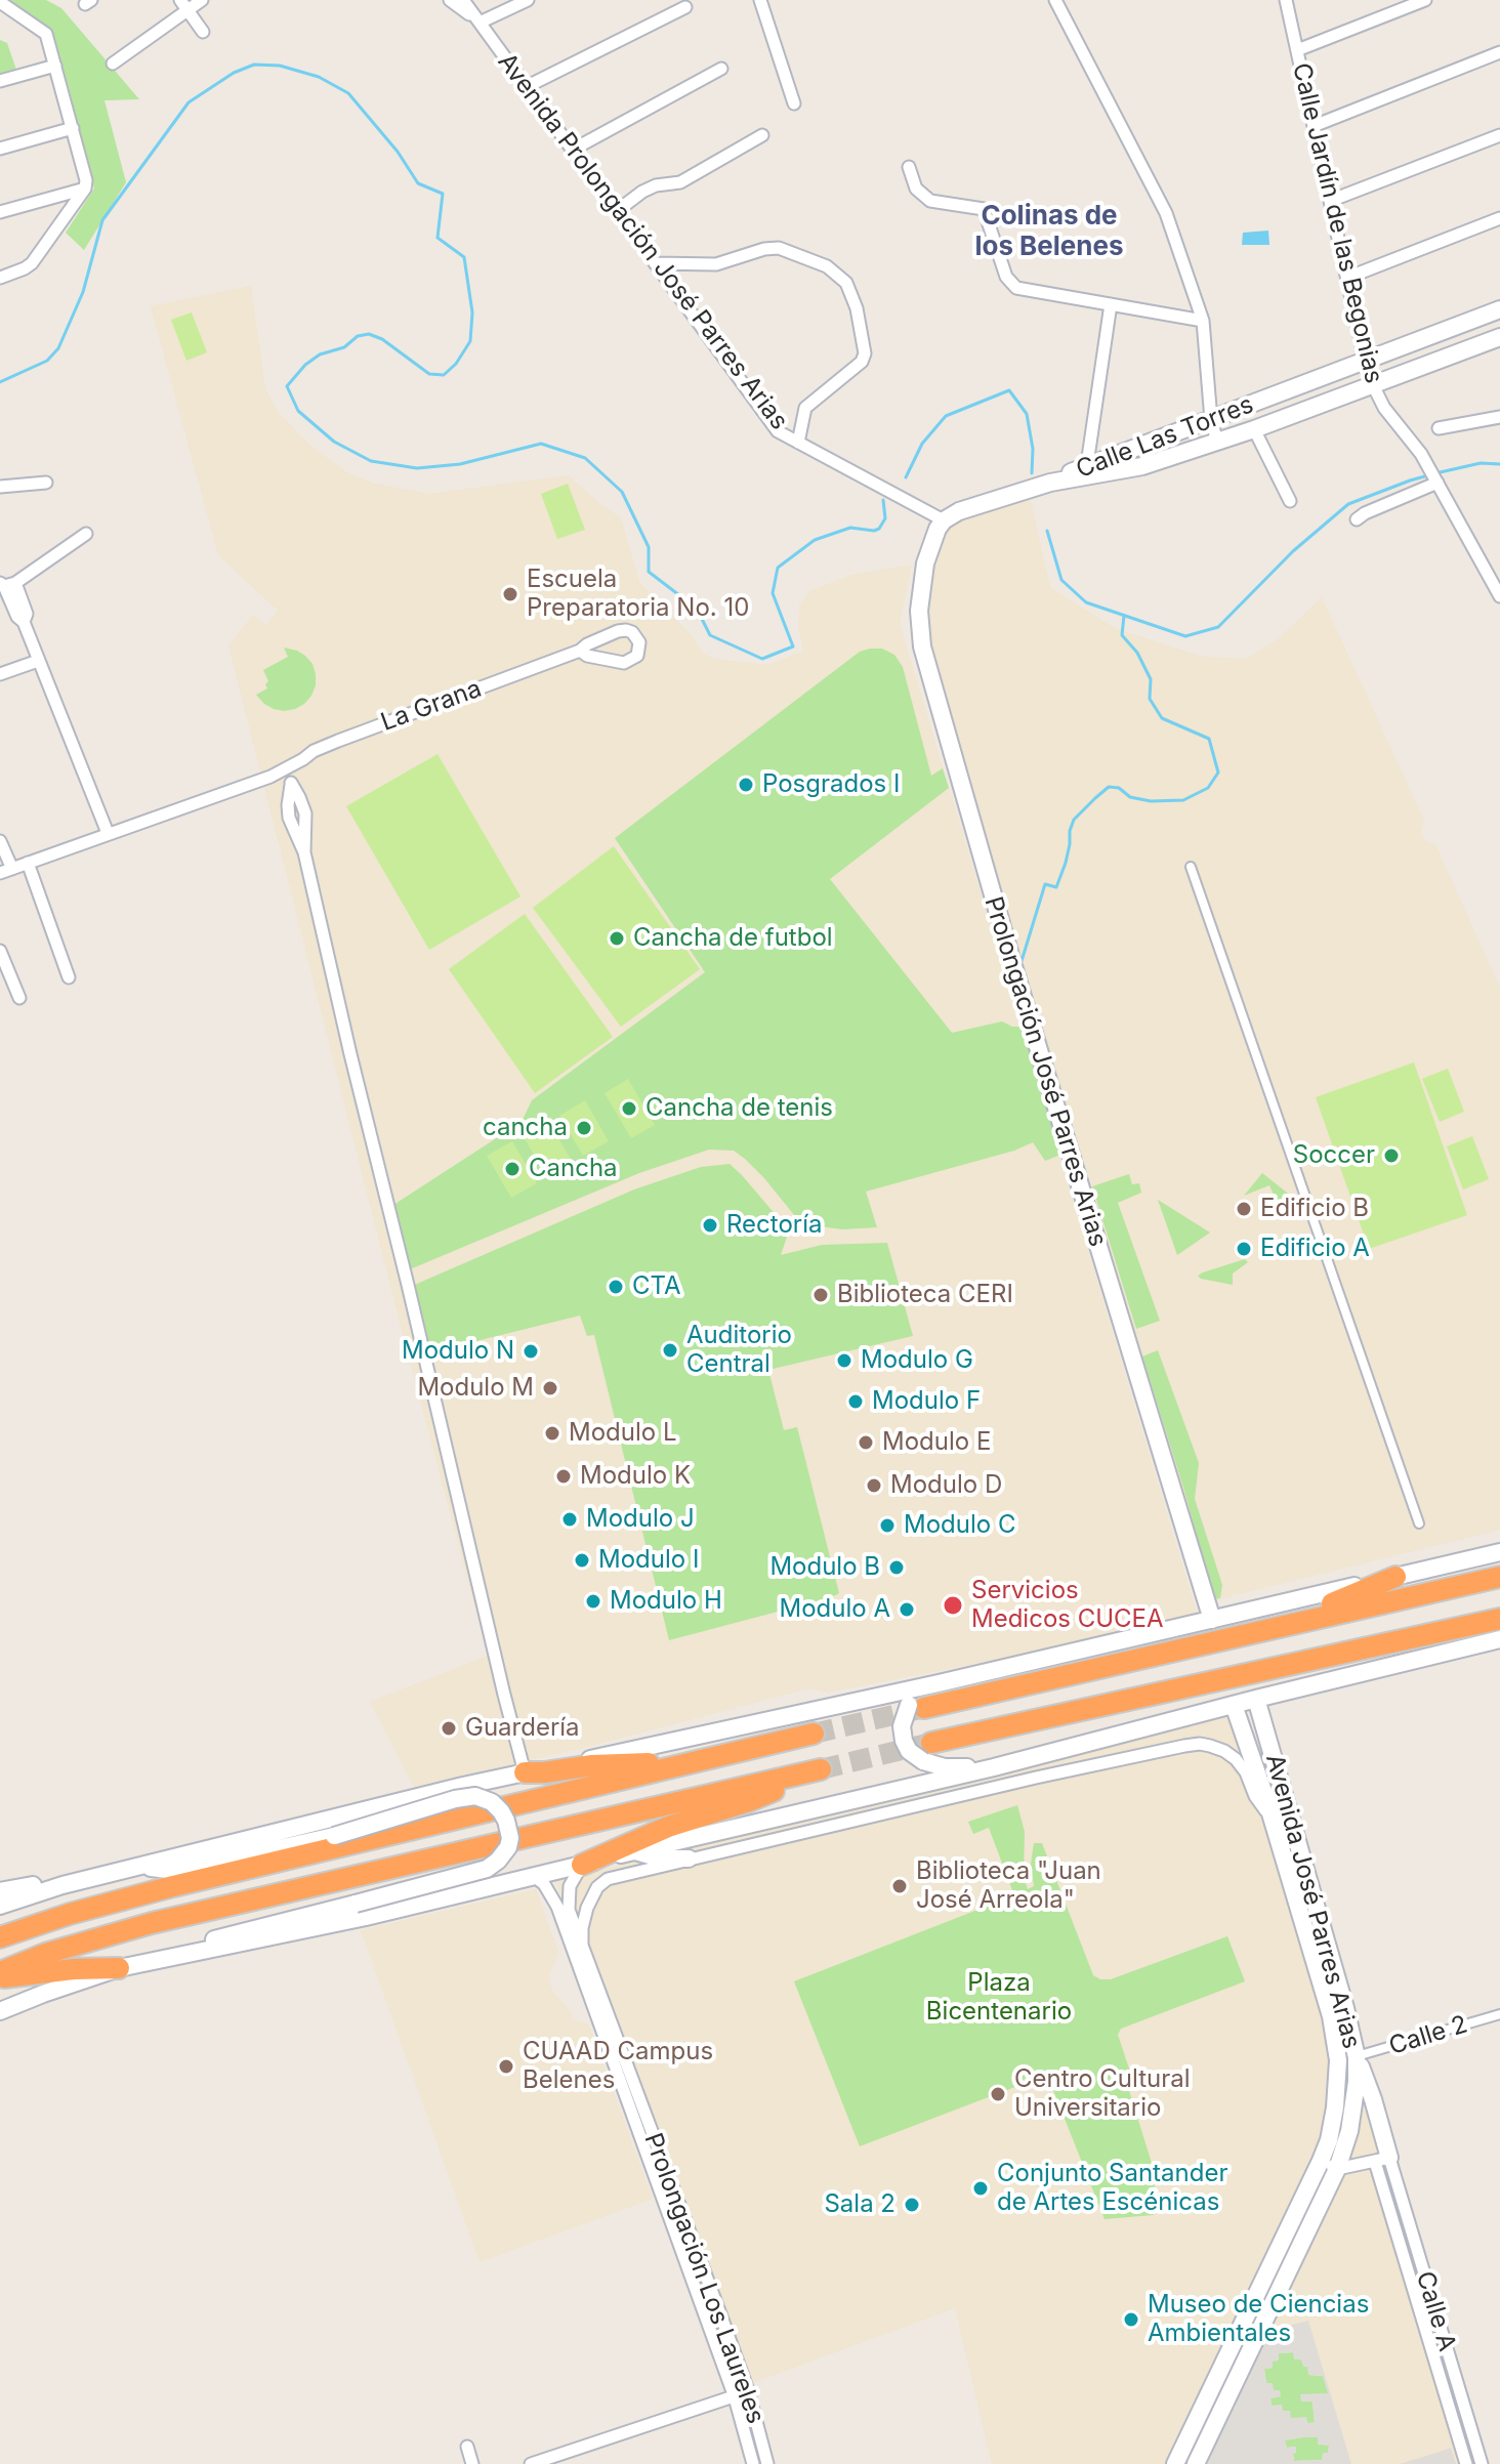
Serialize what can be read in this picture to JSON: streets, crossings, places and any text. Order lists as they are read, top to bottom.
{
  "streets": {
    "main road": ["Calle Las Torres", "Prolongación José Parres Arias", "Avenida José Parres Arias"],
    "street": [
      "Calle Jardín de las Begonias",
      "Avenida Prolongación José Parres Arias",
      "La Grana",
      "Calle 2",
      "Prolongación Los Laureles",
      "Calle A"
    ]
  },
  "crossings": [
    ["Calle Jardín de las Begonias", "Calle Las Torres"],
    ["Avenida Prolongación José Parres Arias", "Calle Las Torres"],
    ["Avenida Prolongación José Parres Arias", "Prolongación José Parres Arias"],
    ["Calle Las Torres", "Prolongación José Parres Arias"],
    ["Avenida José Parres Arias", "Calle 2"]
  ],
  "districts": ["Colinas de los Belenes"],
  "parks": ["Plaza Bicentenario"],
  "places": [
    "Escuela Preparatoria No. 10",
    "Posgrados I",
    "Cancha de futbol",
    "Cancha de tenis",
    "cancha",
    "Soccer",
    "Cancha",
    "Edificio B",
    "Rectoría",
    "Edificio A",
    "CTA",
    "Biblioteca CERI",
    "Auditorio Central",
    "Modulo N",
    "Modulo G",
    "Modulo M",
    "Modulo F",
    "Modulo L",
    "Modulo E",
    "Modulo K",
    "Modulo D",
    "Modulo J",
    "Modulo C",
    "Modulo I",
    "Modulo B",
    "Modulo H",
    "Servicios Medicos CUCEA",
    "Modulo A",
    "Guardería",
    "Biblioteca \"Juan José Arreola\"",
    "CUAAD Campus Belenes",
    "Centro Cultural Universitario",
    "Conjunto Santander de Artes Escénicas",
    "Sala 2",
    "Museo de Ciencias Ambientales"
  ]
}
